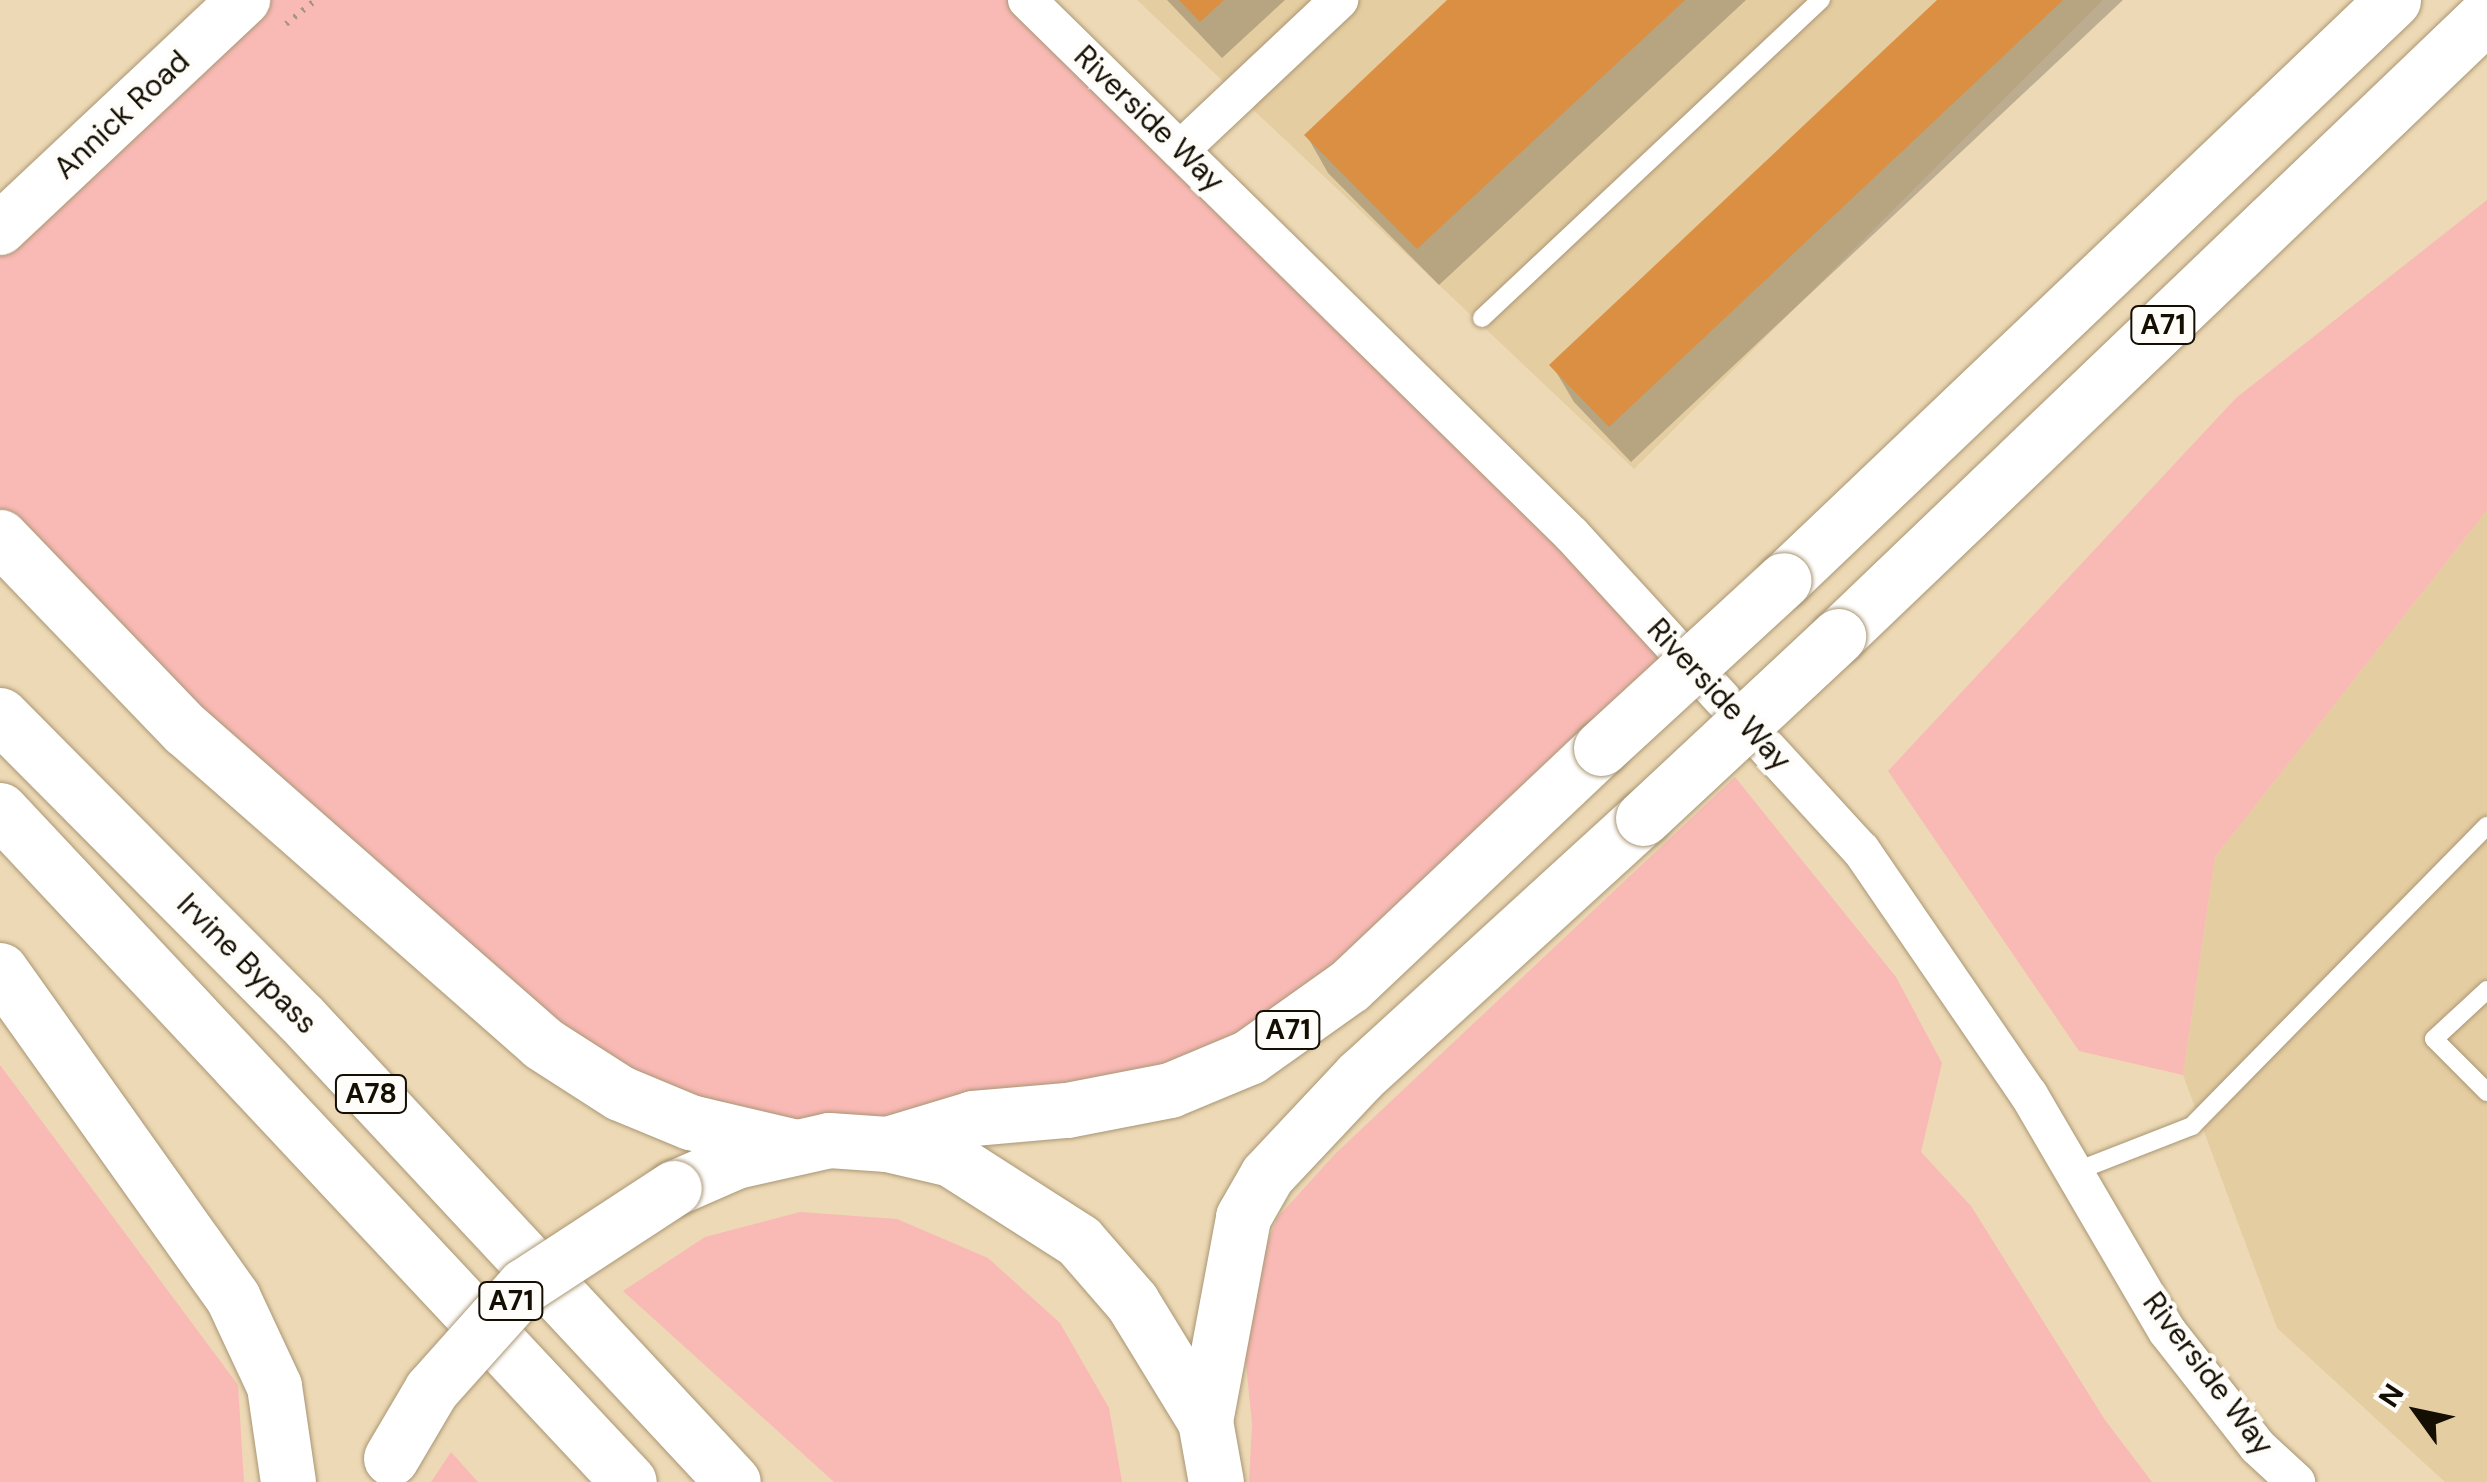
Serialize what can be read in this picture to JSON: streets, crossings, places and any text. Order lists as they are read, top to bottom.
{
  "streets": {
    "main road": [
      "Annick Road",
      "A71",
      "Irvine Bypass",
      "A78"
    ],
    "street": ["Riverside Way"]
  },
  "north": "top left"
}
